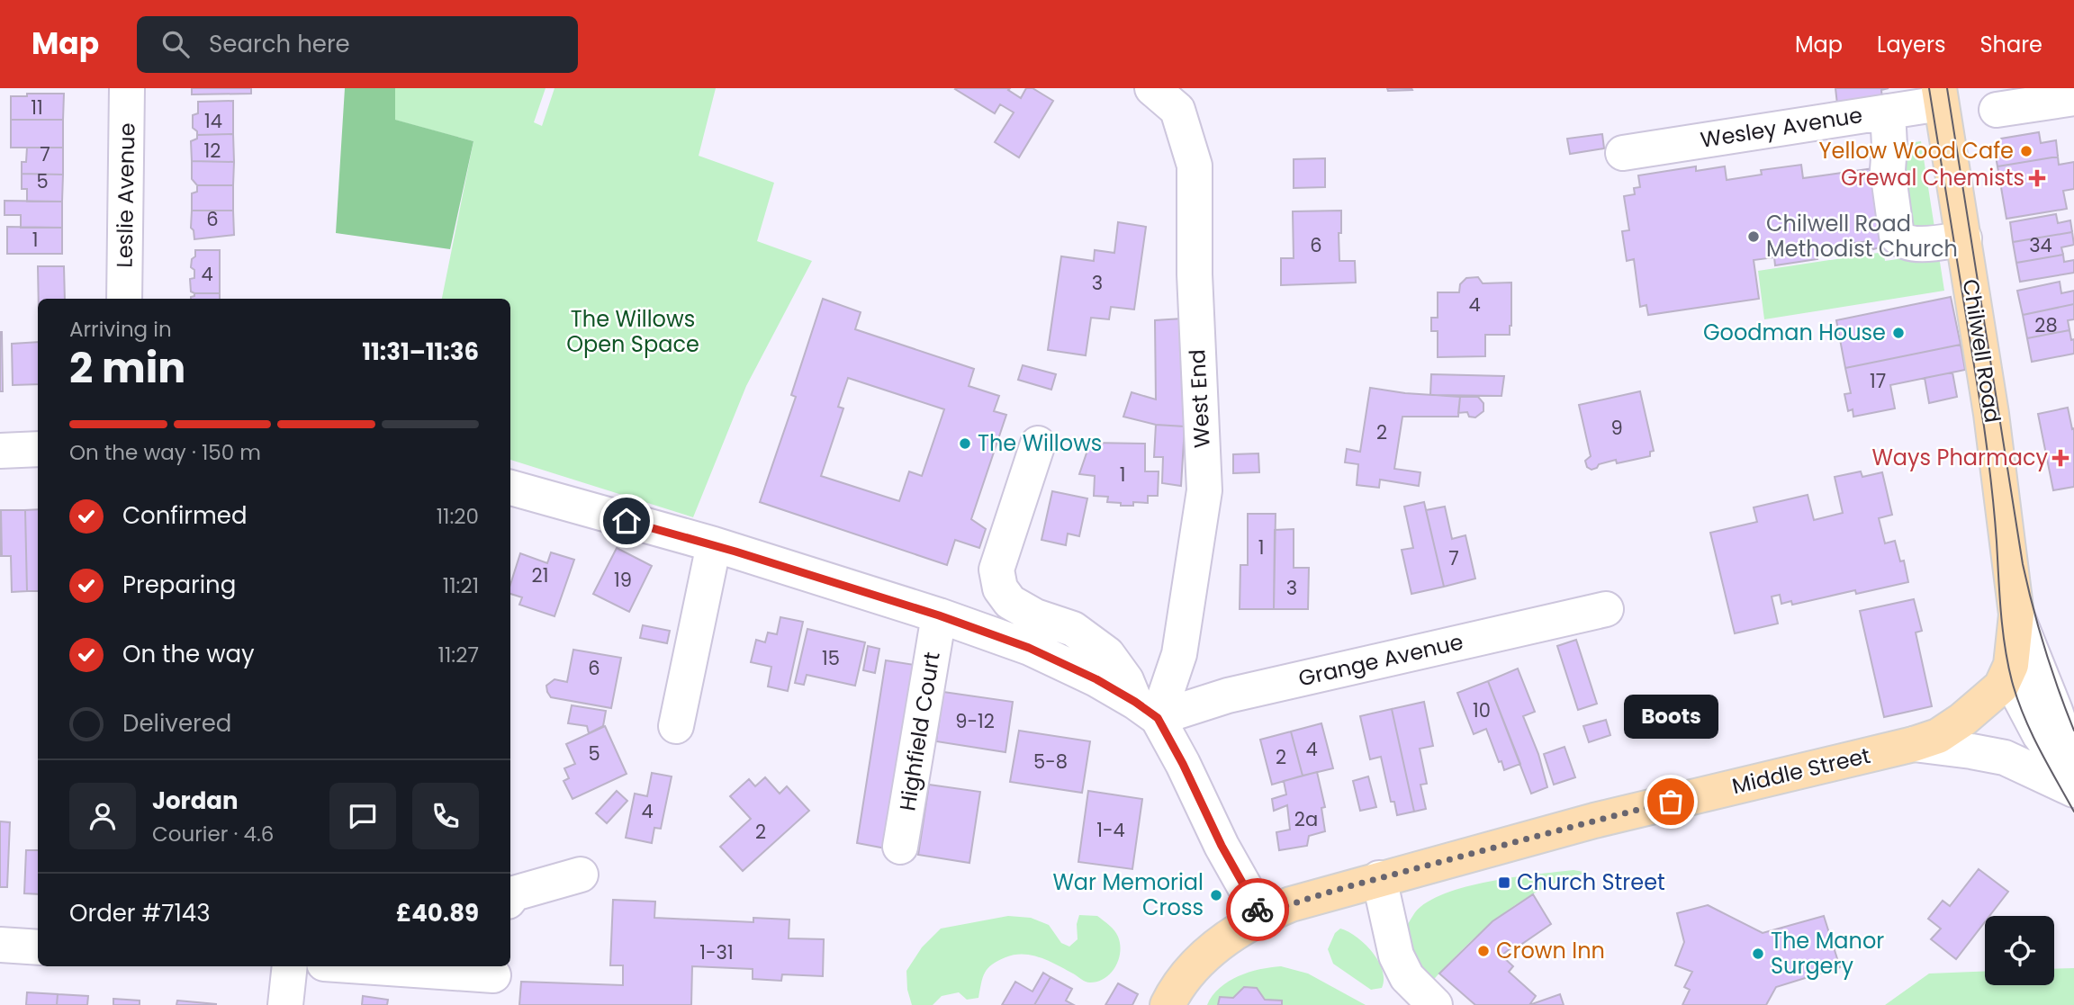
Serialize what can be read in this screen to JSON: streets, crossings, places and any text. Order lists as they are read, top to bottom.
{
  "streets": {
    "main road": ["Chilwell Road", "Middle Street"],
    "street": [
      "Wesley Avenue",
      "Leslie Avenue",
      "West End",
      "Grange Avenue",
      "Highfield Court"
    ]
  },
  "crossings": [
    ["Wesley Avenue", "Chilwell Road"],
    ["Chilwell Road", "Middle Street"],
    ["West End", "Grange Avenue"]
  ],
  "parks": ["The Willows Open Space"],
  "places": {
    "other": [
      "Yellow Wood Cafe",
      "Chilwell Road Methodist Church",
      "Goodman House",
      "The Willows",
      "Boots",
      "War Memorial Cross",
      "Crown Inn",
      "The Manor Surgery"
    ],
    "health": ["Grewal Chemists", "Ways Pharmacy"],
    "transit": ["Church Street"]
  },
  "house_numbers": [
    "11",
    "14",
    "12",
    "7",
    "5",
    "6",
    "1",
    "6",
    "34",
    "4",
    "3",
    "4",
    "28",
    "17",
    "9",
    "2",
    "1",
    "1",
    "7",
    "21",
    "19",
    "3",
    "15",
    "6",
    "10",
    "9-12",
    "4",
    "5",
    "2",
    "5-8",
    "4",
    "2a",
    "1-4",
    "2",
    "1-31"
  ],
  "page": {
    "header": "Map",
    "search": "Search here",
    "nav": ["Map", "Layers", "Share"],
    "heading": ["2 min", "Arriving in", "11:31–11:36"],
    "panel": [
      "Jordan",
      "Courier · 4.6",
      "Order #7143",
      "£40.89"
    ],
    "bar": "On the way · 150 m",
    "list": [
      ["Confirmed", "11:20"],
      ["Preparing", "11:21"],
      ["On the way", "11:27"],
      "Delivered"
    ],
    "bubble": "Boots"
  }
}
